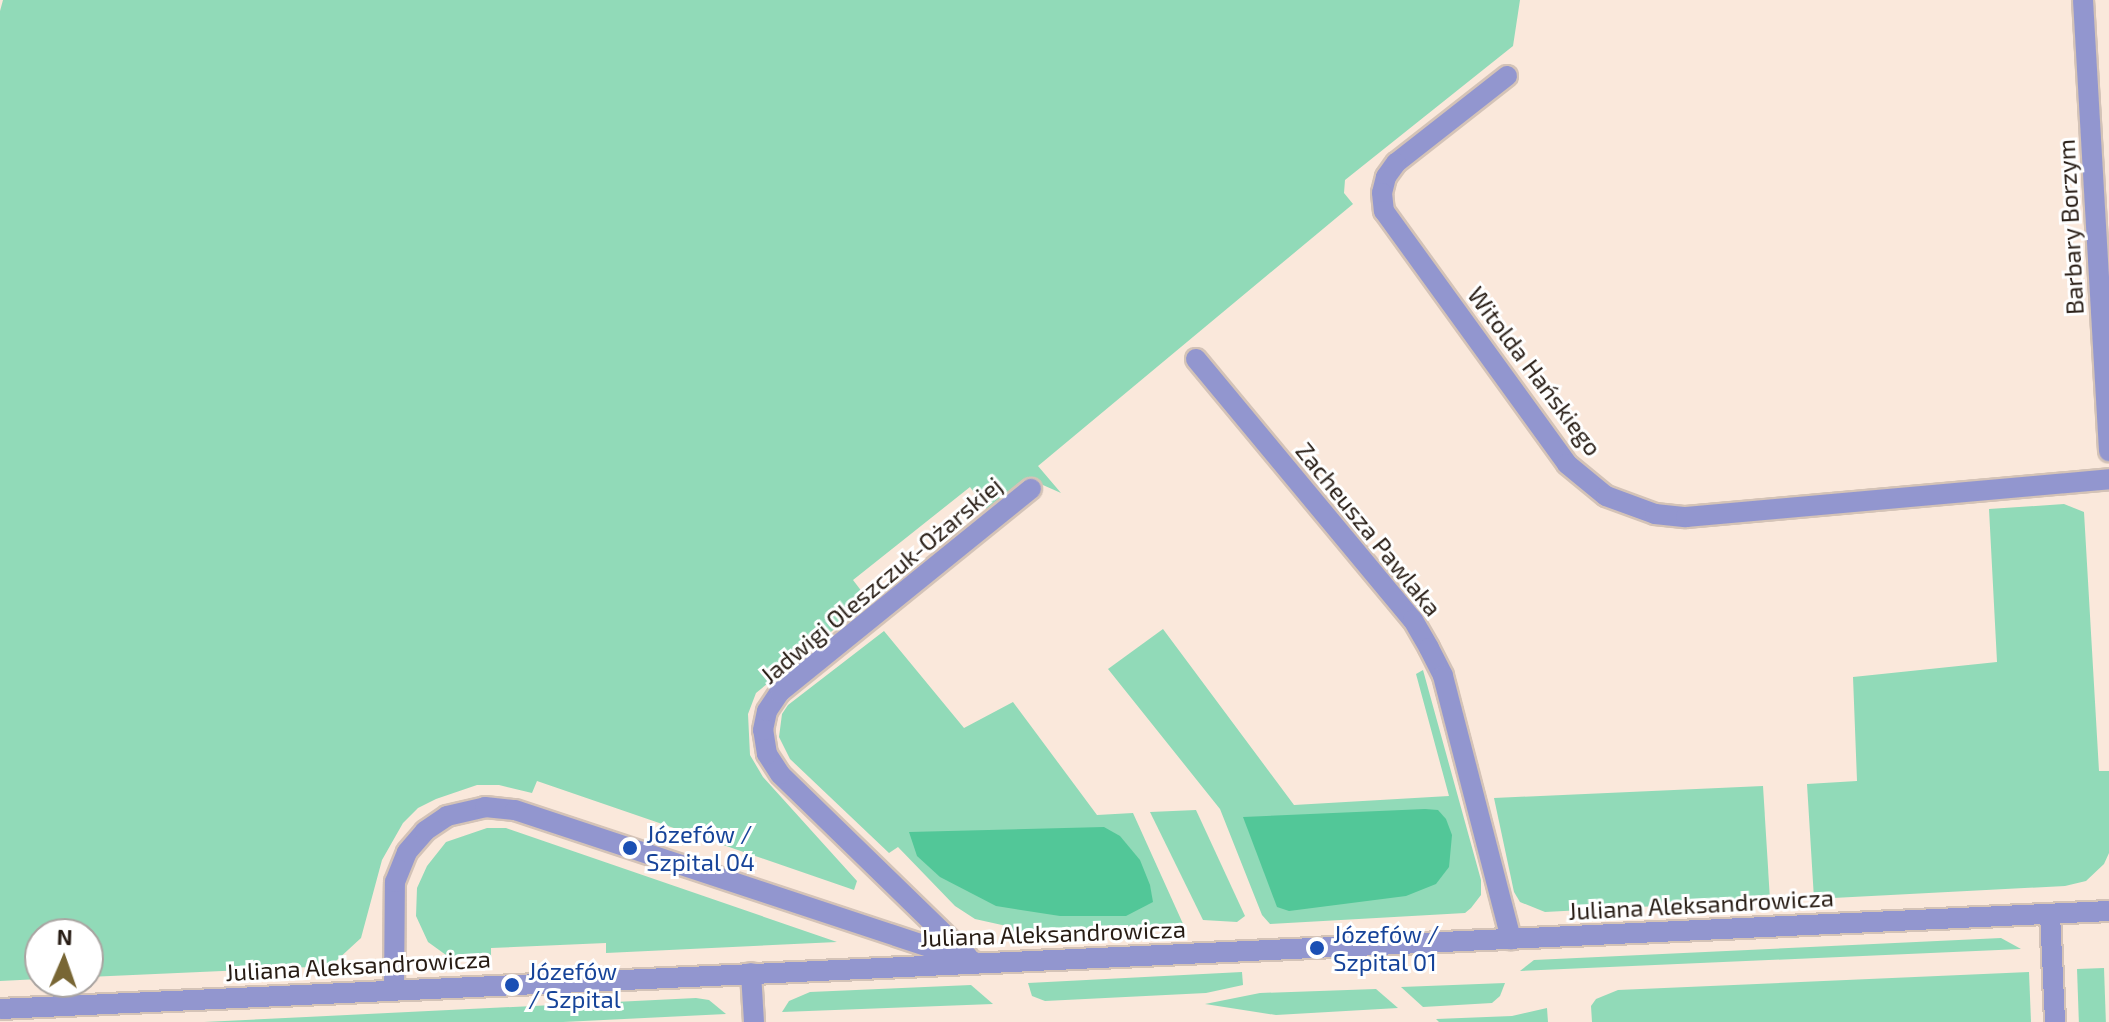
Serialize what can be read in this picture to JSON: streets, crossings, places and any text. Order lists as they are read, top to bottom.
{
  "streets": {
    "street": [
      "Barbary Borzym",
      "Witolda Hańskiego",
      "Zacheusza Pawlaka",
      "Jadwigi Oleszczuk-Ożarskiej",
      "Juliana Aleksandrowicza"
    ]
  },
  "crossings": [
    ["Zacheusza Pawlaka", "Juliana Aleksandrowicza"],
    ["Jadwigi Oleszczuk-Ożarskiej", "Juliana Aleksandrowicza"]
  ],
  "places": ["Józefów / Szpital 04", "Józefów / Szpital 01", "Józefów / Szpital"],
  "north": "top"
}
